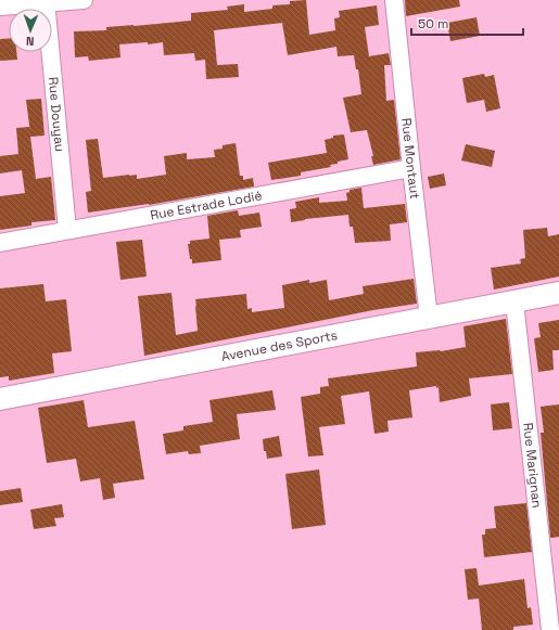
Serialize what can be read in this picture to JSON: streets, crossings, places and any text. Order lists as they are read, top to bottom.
{
  "streets": {
    "main road": ["Avenue des Sports"],
    "street": [
      "Rue Douyau",
      "Rue Montaut",
      "Rue Estrade Lodié",
      "Rue Marignan"
    ]
  },
  "crossings": [
    ["Rue Douyau", "Rue Estrade Lodié"],
    ["Rue Montaut", "Rue Estrade Lodié"],
    ["Rue Montaut", "Avenue des Sports"],
    ["Avenue des Sports", "Rue Marignan"]
  ],
  "scale_bar": "50 m",
  "north": "bottom"
}
